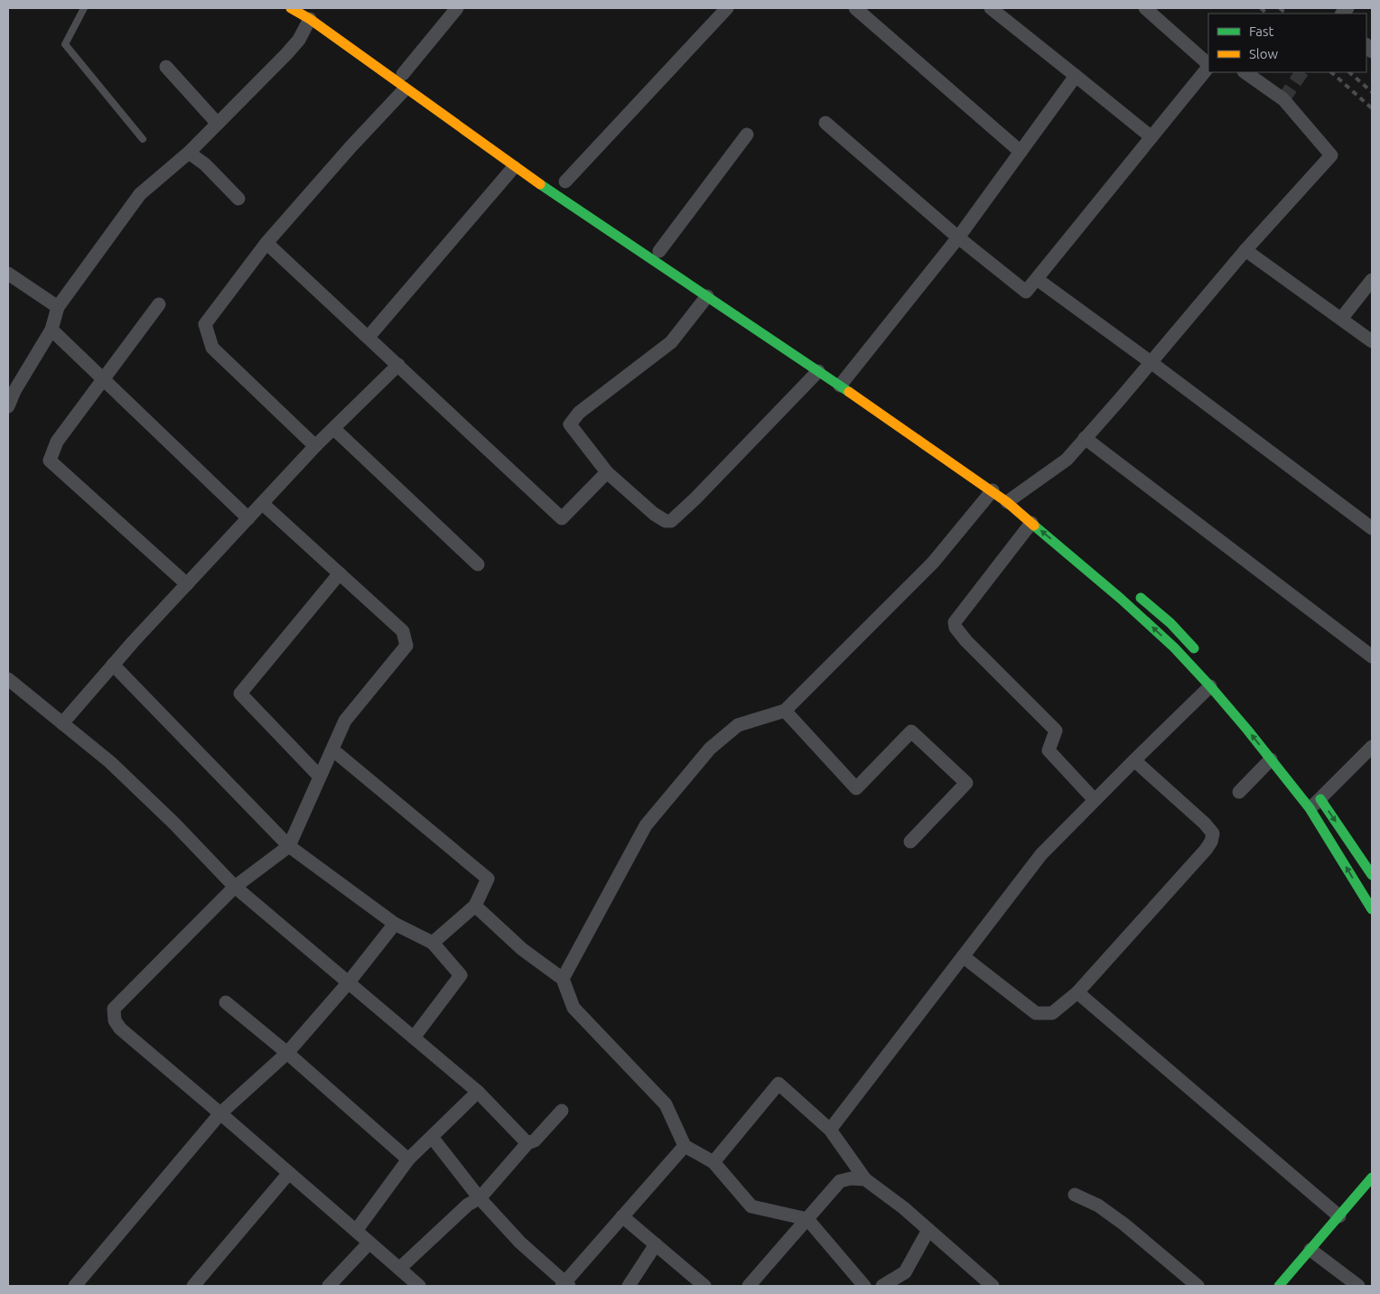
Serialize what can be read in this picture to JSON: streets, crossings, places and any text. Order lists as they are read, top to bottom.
{
  "legend": ["Fast", "Slow"]
}
